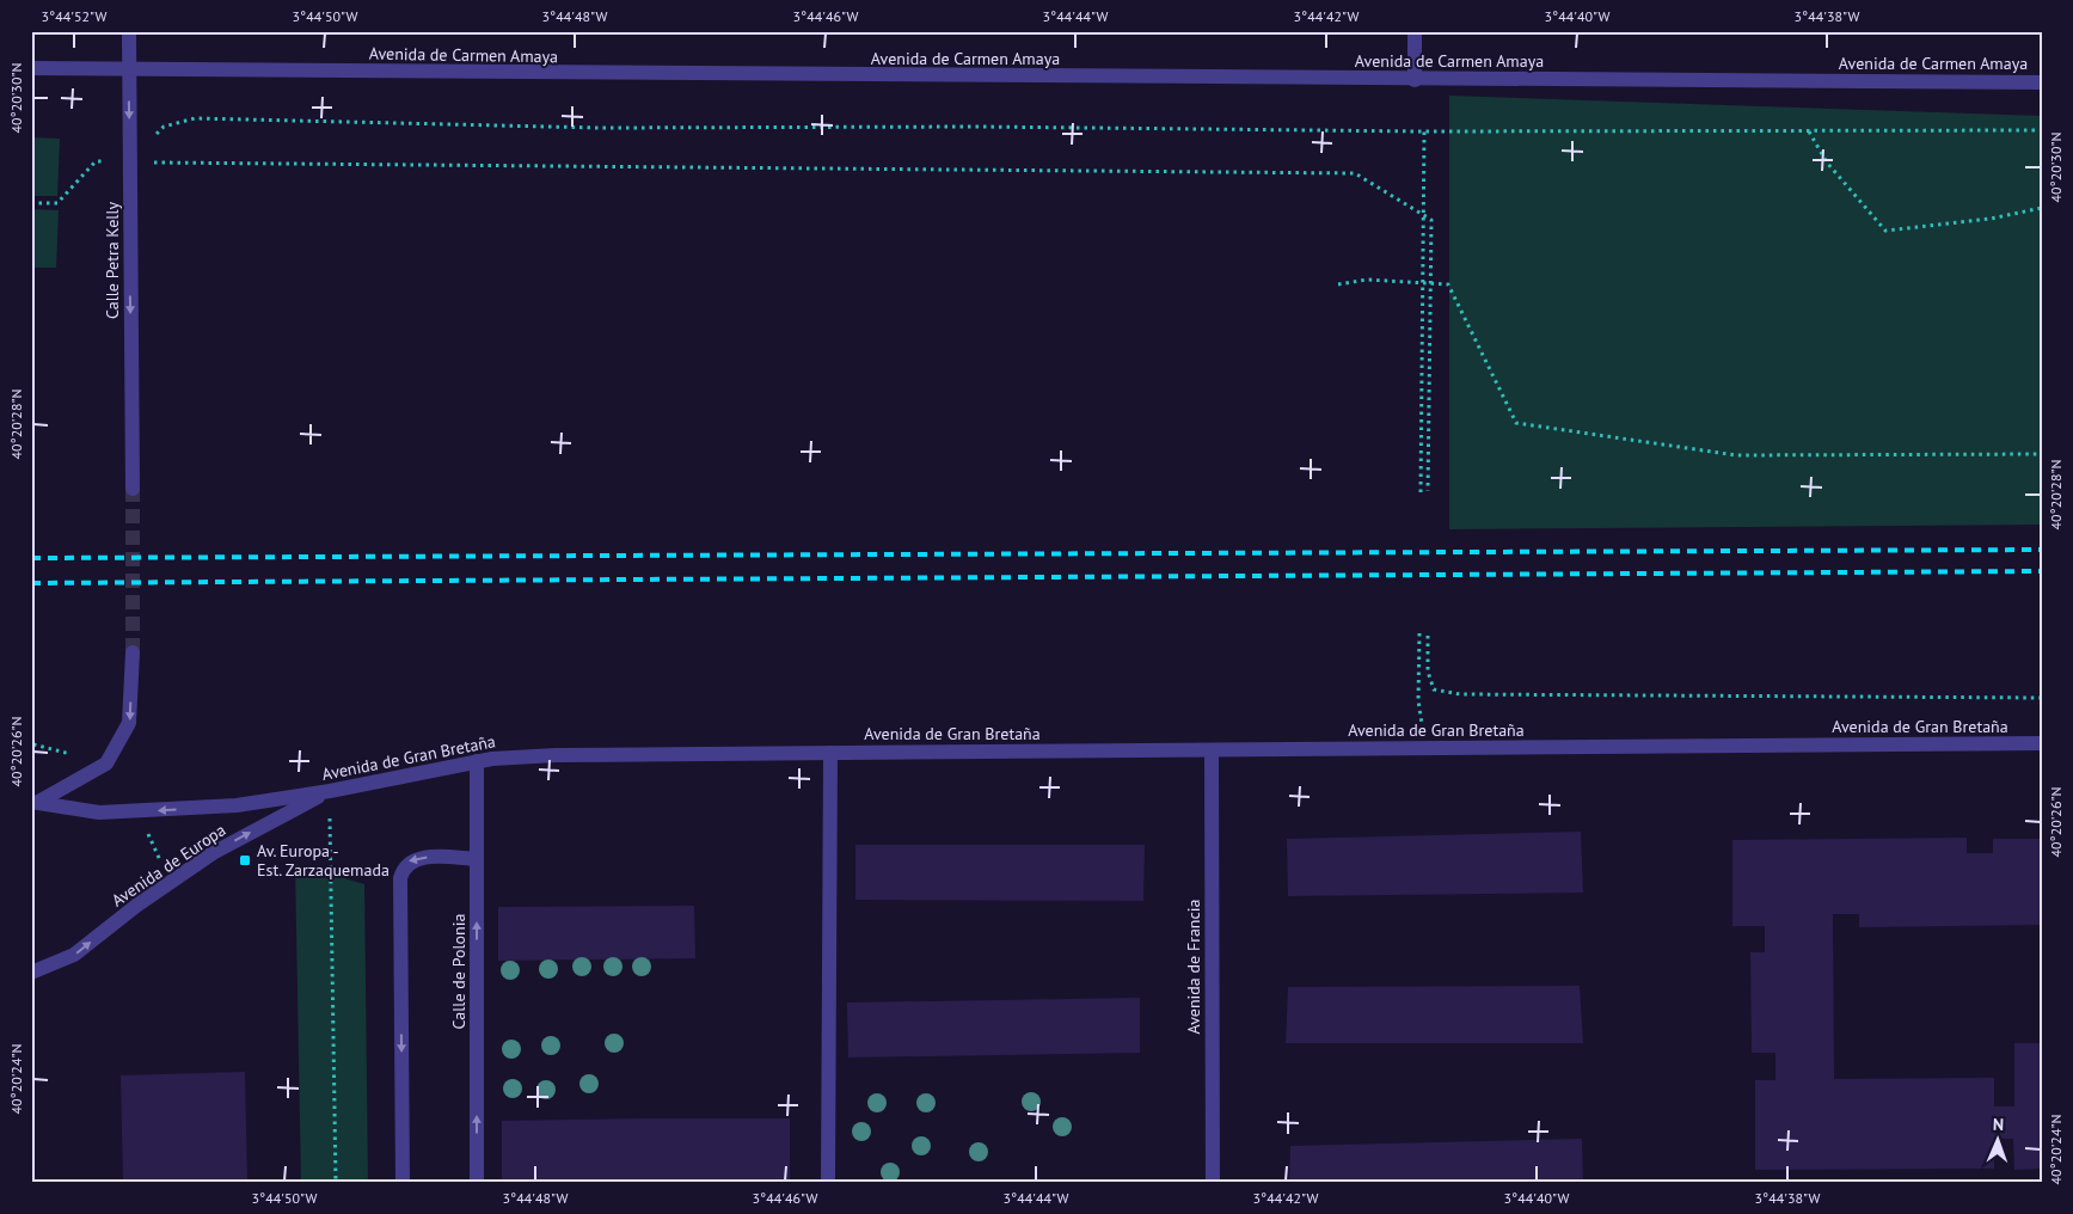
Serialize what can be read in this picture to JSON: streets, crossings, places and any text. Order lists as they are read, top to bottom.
{
  "streets": {
    "street": [
      "Avenida de Carmen Amaya",
      "Calle Petra Kelly",
      "Avenida de Gran Bretaña",
      "Avenida de Europa",
      "Avenida de Francia",
      "Calle de Polonia"
    ]
  },
  "crossings": [
    ["Avenida de Carmen Amaya", "Calle Petra Kelly"],
    ["Avenida de Gran Bretaña", "Avenida de Europa"],
    ["Avenida de Gran Bretaña", "Avenida de Francia"],
    ["Avenida de Gran Bretaña", "Calle de Polonia"]
  ],
  "one_way": ["Calle Petra Kelly", "Avenida de Europa", "Calle de Polonia"],
  "places": {
    "transit": ["Av. Europa - Est. Zarzaquemada"]
  },
  "north": "top",
  "coordinates": [
    "3°44'52\"W",
    "3°44'50\"W",
    "3°44'48\"W",
    "3°44'46\"W",
    "3°44'44\"W",
    "3°44'42\"W",
    "3°44'40\"W",
    "3°44'38\"W",
    "40°20'30\"N",
    "40°20'28\"N",
    "40°20'26\"N",
    "40°20'24\"N"
  ]
}
